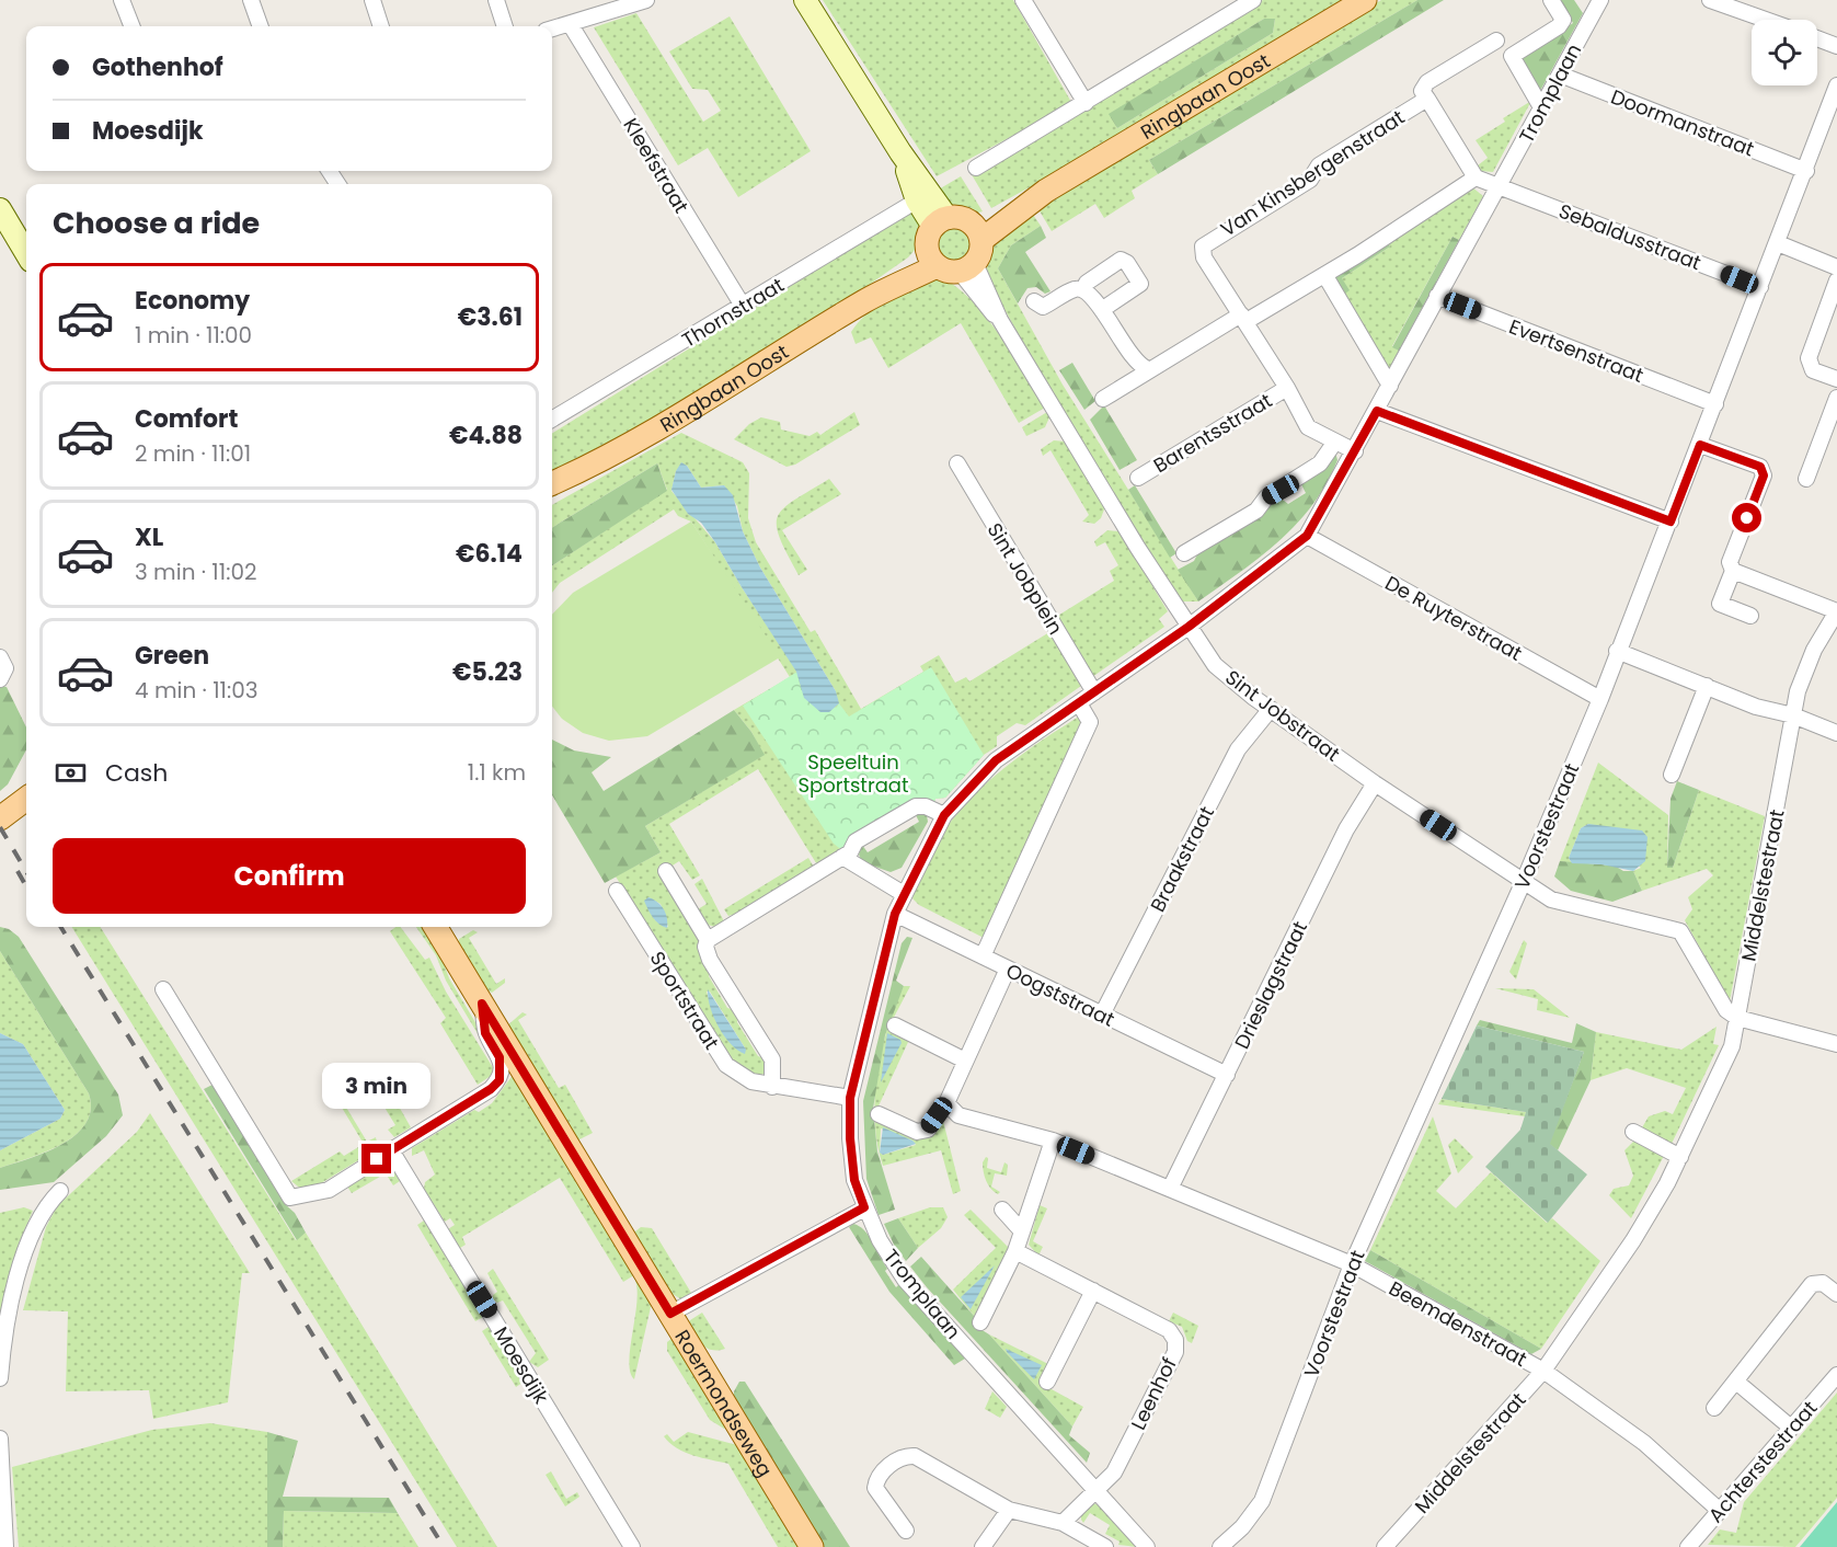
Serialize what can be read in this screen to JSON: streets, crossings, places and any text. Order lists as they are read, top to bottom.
{
  "streets": {
    "main road": ["Ringbaan Oost", "Roermondseweg"],
    "street": [
      "Tromplaan",
      "Doormanstraat",
      "Kleefstraat",
      "Van Kinsbergenstraat",
      "Sebaldusstraat",
      "Thornstraat",
      "Evertsenstraat",
      "Barentsstraat",
      "Sint Jobplein",
      "De Ruyterstraat",
      "Sint Jobstraat",
      "Voorstestraat",
      "Braakstraat",
      "Middelstestraat",
      "Drieslagstraat",
      "Oogststraat",
      "Sportstraat",
      "Beemdenstraat",
      "Moesdijk",
      "Leenhof",
      "Achterstestraat"
    ]
  },
  "crossings": [
    ["Tromplaan", "Doormanstraat"],
    ["Tromplaan", "Van Kinsbergenstraat"],
    ["Tromplaan", "Sebaldusstraat"],
    ["Tromplaan", "Evertsenstraat"],
    ["Tromplaan", "Sint Jobplein"],
    ["Tromplaan", "De Ruyterstraat"],
    ["Tromplaan", "Sint Jobstraat"],
    ["Tromplaan", "Oogststraat"],
    ["Tromplaan", "Sportstraat"],
    ["Tromplaan", "Leenhof"],
    ["Ringbaan Oost", "Sint Jobstraat"],
    ["Doormanstraat", "Voorstestraat"],
    ["Kleefstraat", "Thornstraat"],
    ["Van Kinsbergenstraat", "Barentsstraat"],
    ["Sebaldusstraat", "Voorstestraat"],
    ["Evertsenstraat", "Voorstestraat"],
    ["De Ruyterstraat", "Voorstestraat"],
    ["Sint Jobstraat", "Voorstestraat"],
    ["Sint Jobstraat", "Braakstraat"],
    ["Sint Jobstraat", "Middelstestraat"],
    ["Sint Jobstraat", "Drieslagstraat"],
    ["Voorstestraat", "Beemdenstraat"],
    ["Braakstraat", "Oogststraat"],
    ["Middelstestraat", "Beemdenstraat"],
    ["Drieslagstraat", "Oogststraat"],
    ["Drieslagstraat", "Beemdenstraat"],
    ["Beemdenstraat", "Achterstestraat"]
  ],
  "parks": ["Speeltuin Sportstraat"],
  "page": {
    "banner": ["Gothenhof", "Moesdijk"],
    "heading": "Choose a ride",
    "list": [
      {
        "name": "Economy",
        "note": "1 min · 11:00",
        "value": "€3.61"
      },
      {
        "name": "Comfort",
        "note": "2 min · 11:01",
        "value": "€4.88"
      },
      {
        "name": "XL",
        "note": "3 min · 11:02",
        "value": "€6.14"
      },
      {
        "name": "Green",
        "note": "4 min · 11:03",
        "value": "€5.23"
      }
    ],
    "pay": ["Cash", "1.1 km"],
    "buttons": "Confirm",
    "bubble": "3 min"
  }
}
